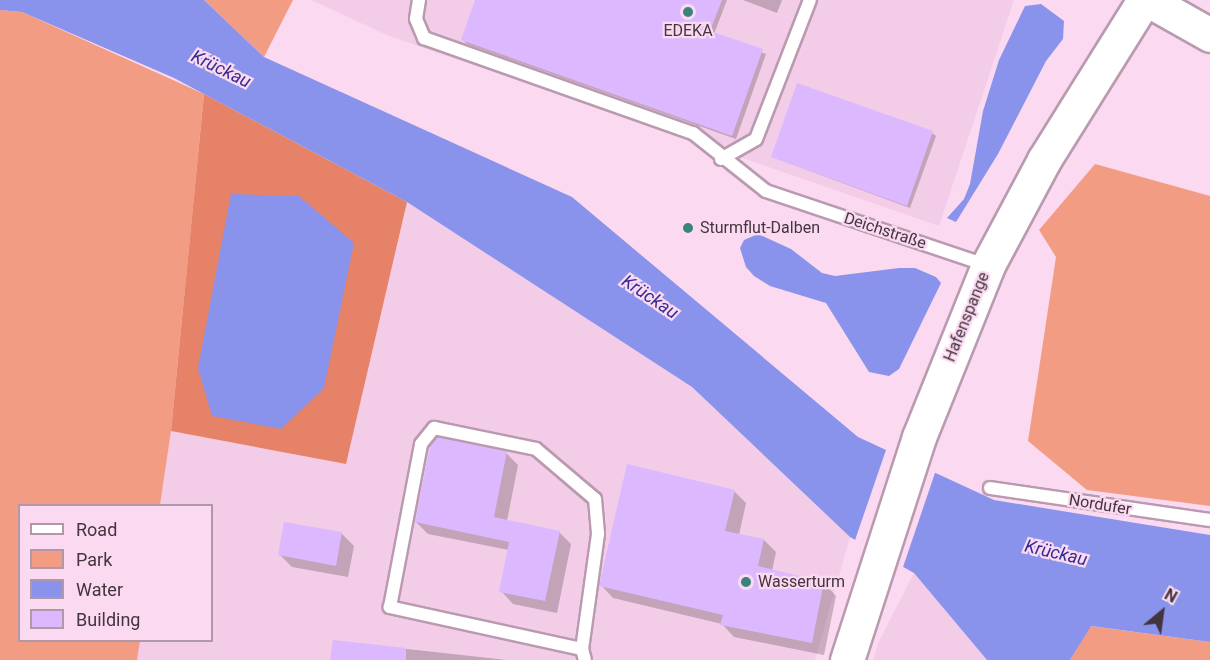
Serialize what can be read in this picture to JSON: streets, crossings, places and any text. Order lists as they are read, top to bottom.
{
  "streets": {
    "street": ["Hafenspange"],
    "lane": ["Deichstraße", "Nordufer"]
  },
  "crossings": [
    ["Deichstraße", "Hafenspange"]
  ],
  "water": ["Krückau"],
  "places": ["EDEKA", "Sturmflut-Dalben", "Wasserturm"],
  "legend": [
    "Road",
    "Park",
    "Water",
    "Building"
  ],
  "north": "top right"
}
